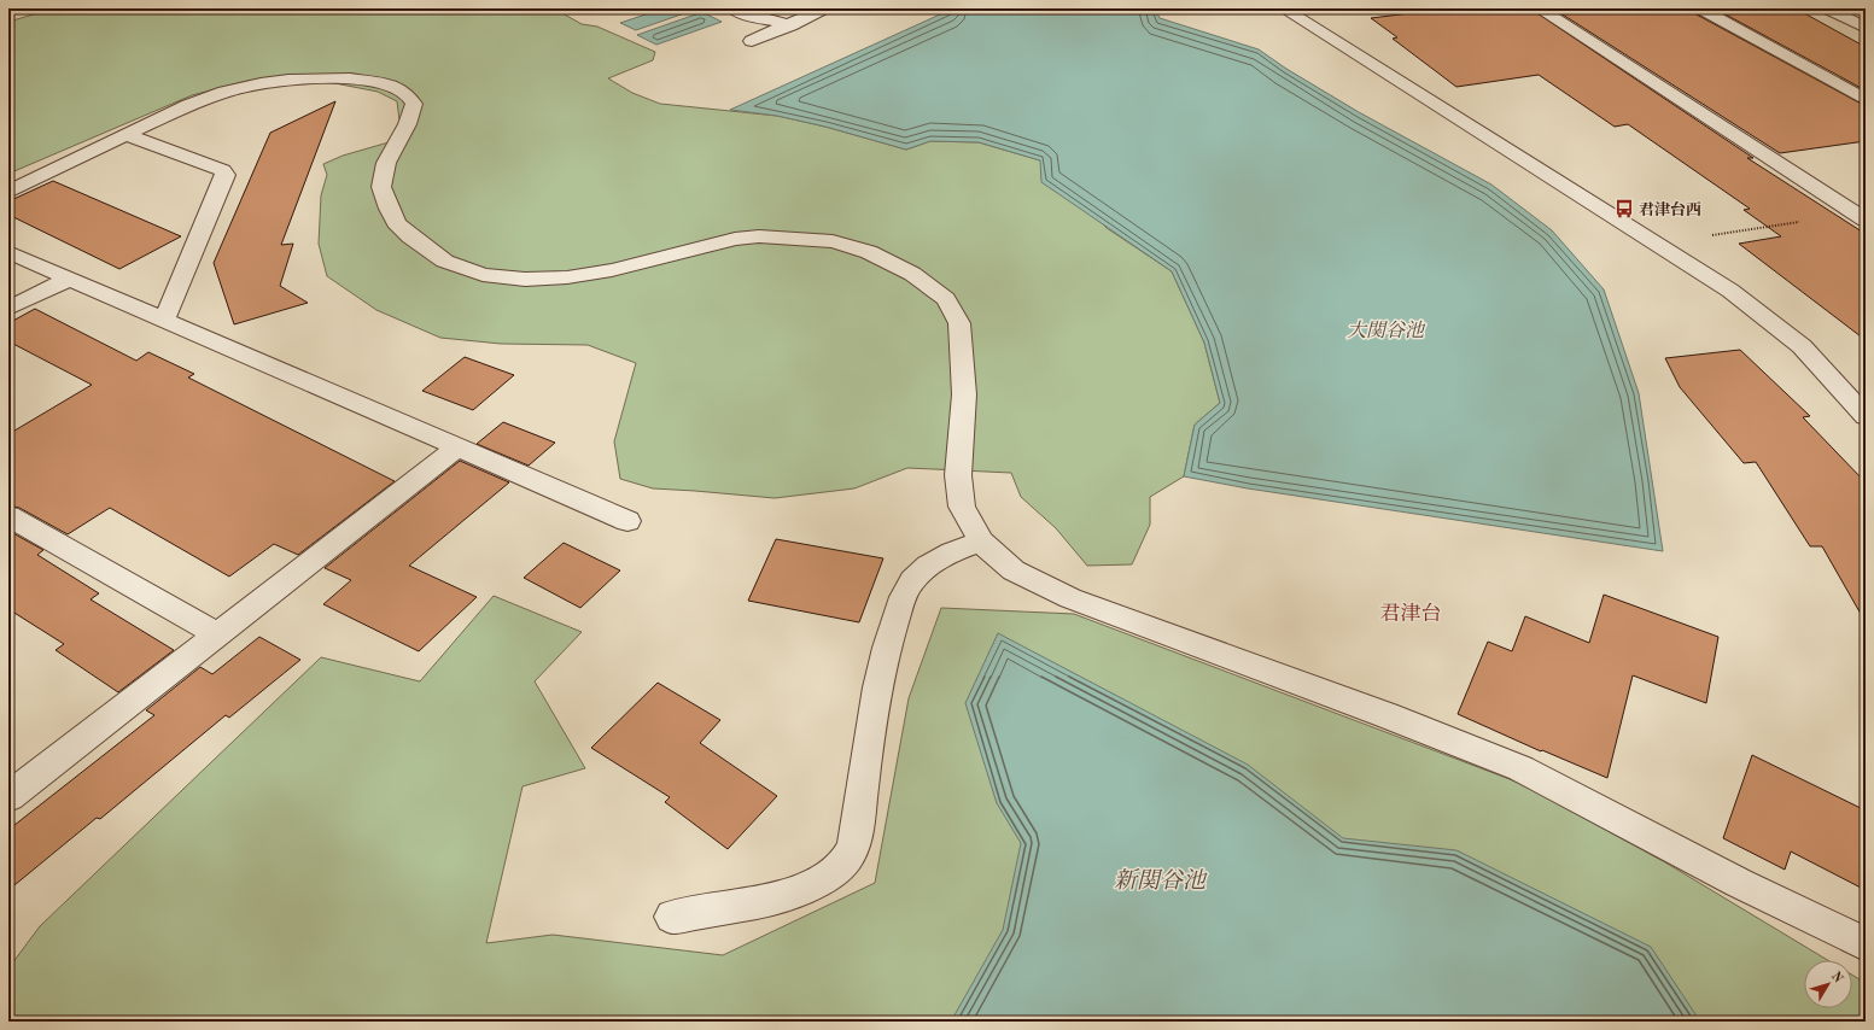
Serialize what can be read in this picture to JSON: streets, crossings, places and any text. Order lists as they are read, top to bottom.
{
  "districts": ["君津台"],
  "water": ["大関谷池", "新関谷池"],
  "places": {
    "bus stop": ["君津台西"]
  },
  "north": "top right"
}
